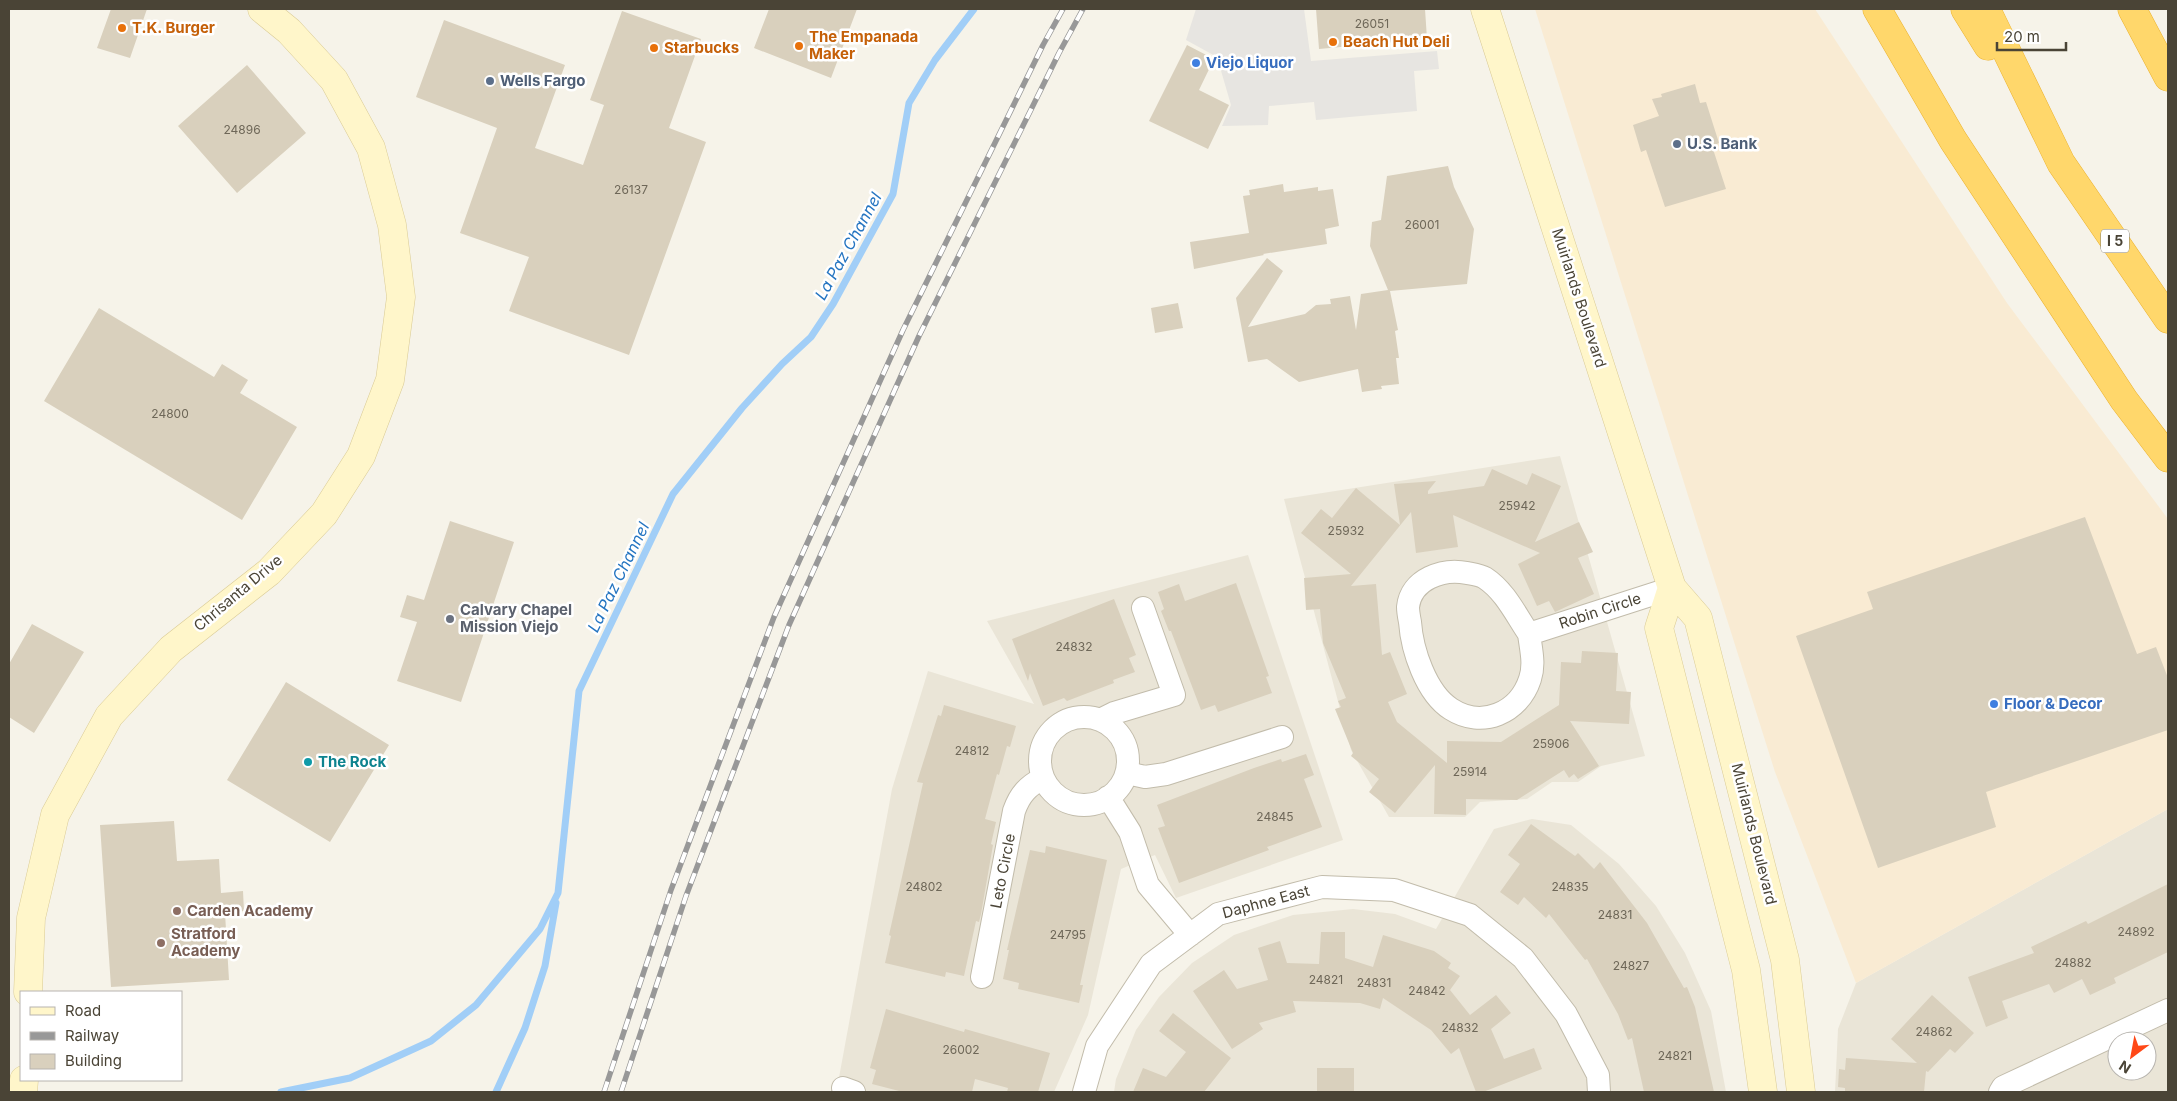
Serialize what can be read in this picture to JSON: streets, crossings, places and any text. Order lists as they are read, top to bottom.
{
  "streets": {
    "highway": ["I 5"],
    "main road": ["Muirlands Boulevard", "Chrisanta Drive"],
    "street": ["Robin Circle", "Leto Circle", "Daphne East"]
  },
  "crossings": [
    ["Muirlands Boulevard", "Robin Circle"]
  ],
  "water": ["La Paz Channel"],
  "places": [
    "T.K. Burger",
    "Beach Hut Deli",
    "The Empanada Maker",
    "Starbucks",
    "Viejo Liquor",
    "Wells Fargo",
    "U.S. Bank",
    "Calvary Chapel Mission Viejo",
    "Floor & Decor",
    "The Rock",
    "Carden Academy",
    "Stratford Academy"
  ],
  "house_numbers": [
    "26051",
    "24896",
    "26137",
    "26001",
    "24800",
    "25942",
    "25932",
    "24832",
    "25906",
    "24812",
    "25914",
    "24845",
    "24802",
    "24835",
    "24831",
    "24892",
    "24795",
    "24882",
    "24827",
    "24821",
    "24831",
    "24842",
    "24832",
    "24862",
    "26002",
    "24821"
  ],
  "legend": ["Road", "Railway", "Building"],
  "scale_bar": "20 m",
  "north": "bottom left"
}
